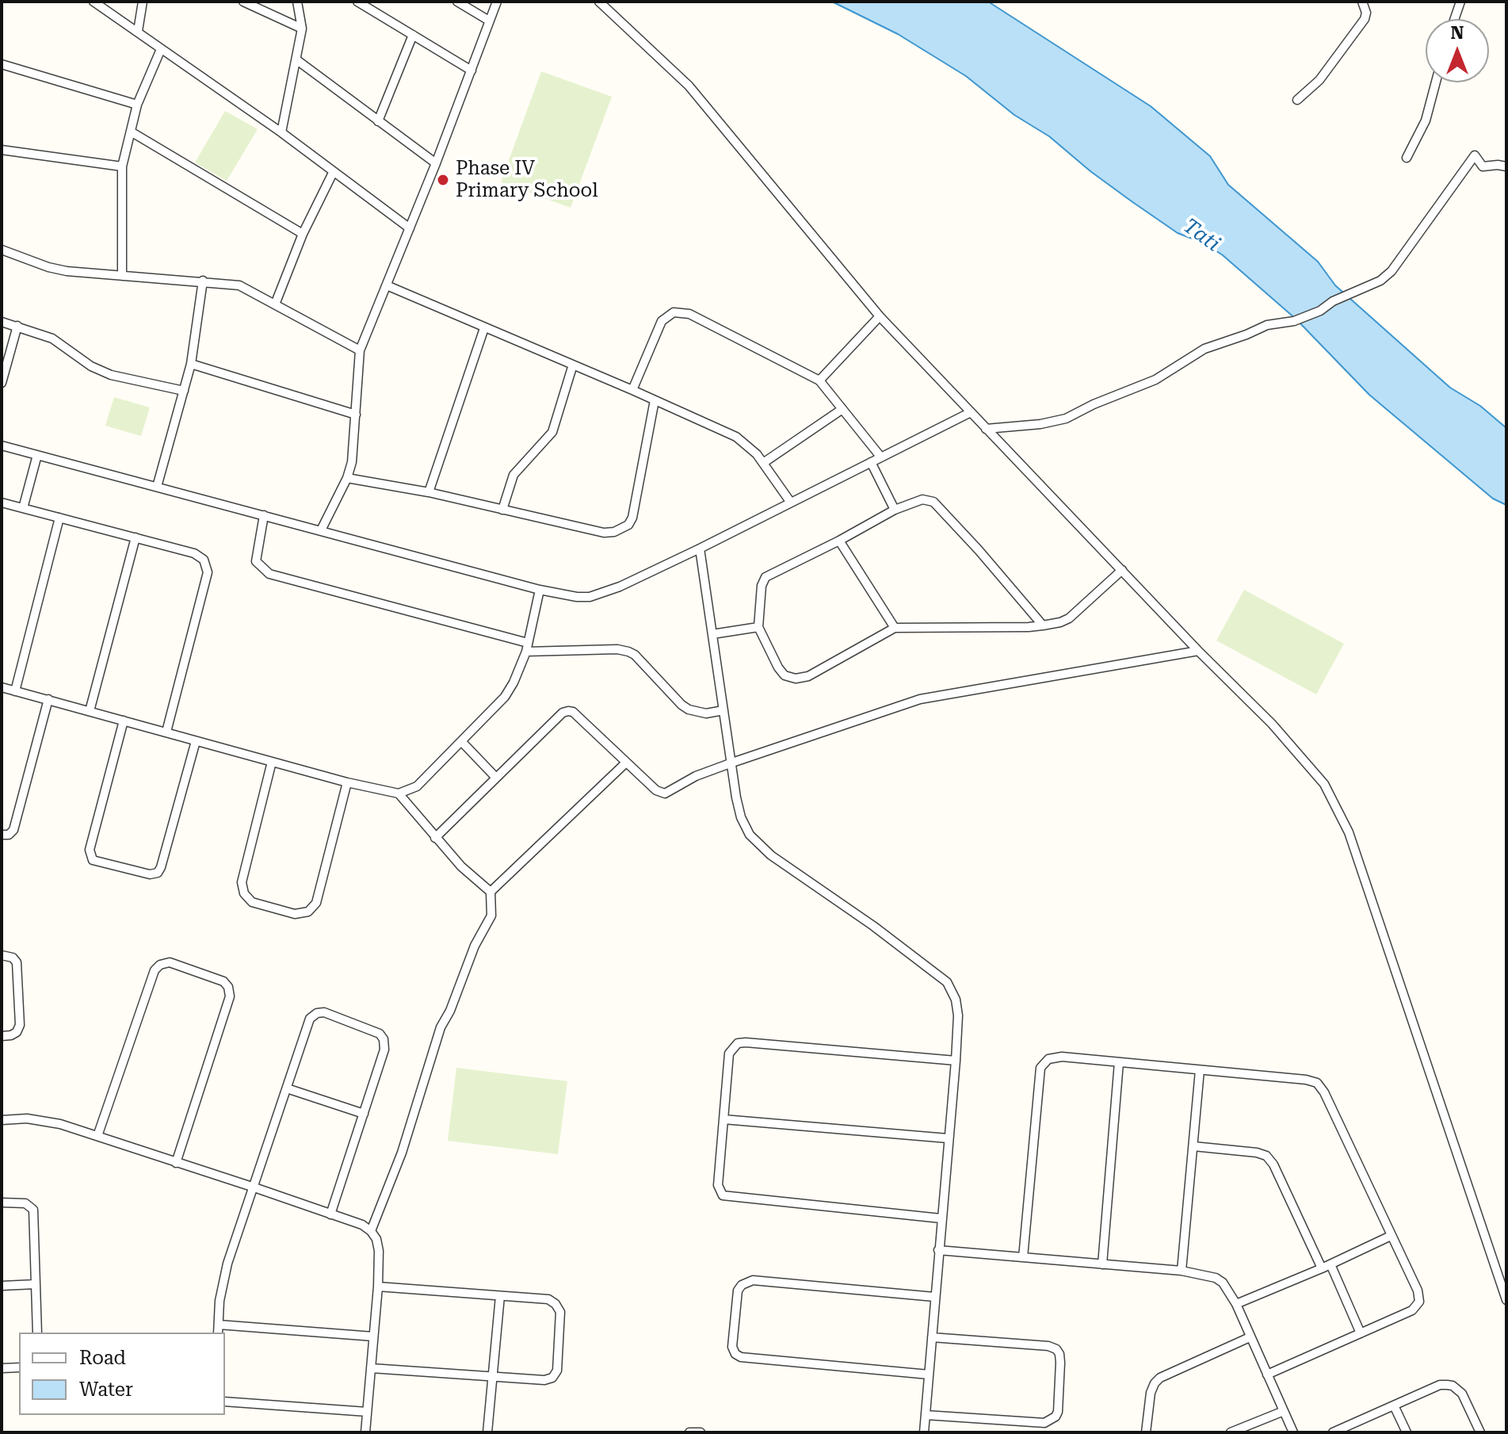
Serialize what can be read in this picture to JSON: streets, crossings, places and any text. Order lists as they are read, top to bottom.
{
  "water": ["Tati"],
  "places": ["Phase IV Primary School"],
  "legend": ["Road", "Water"],
  "north": "top"
}
